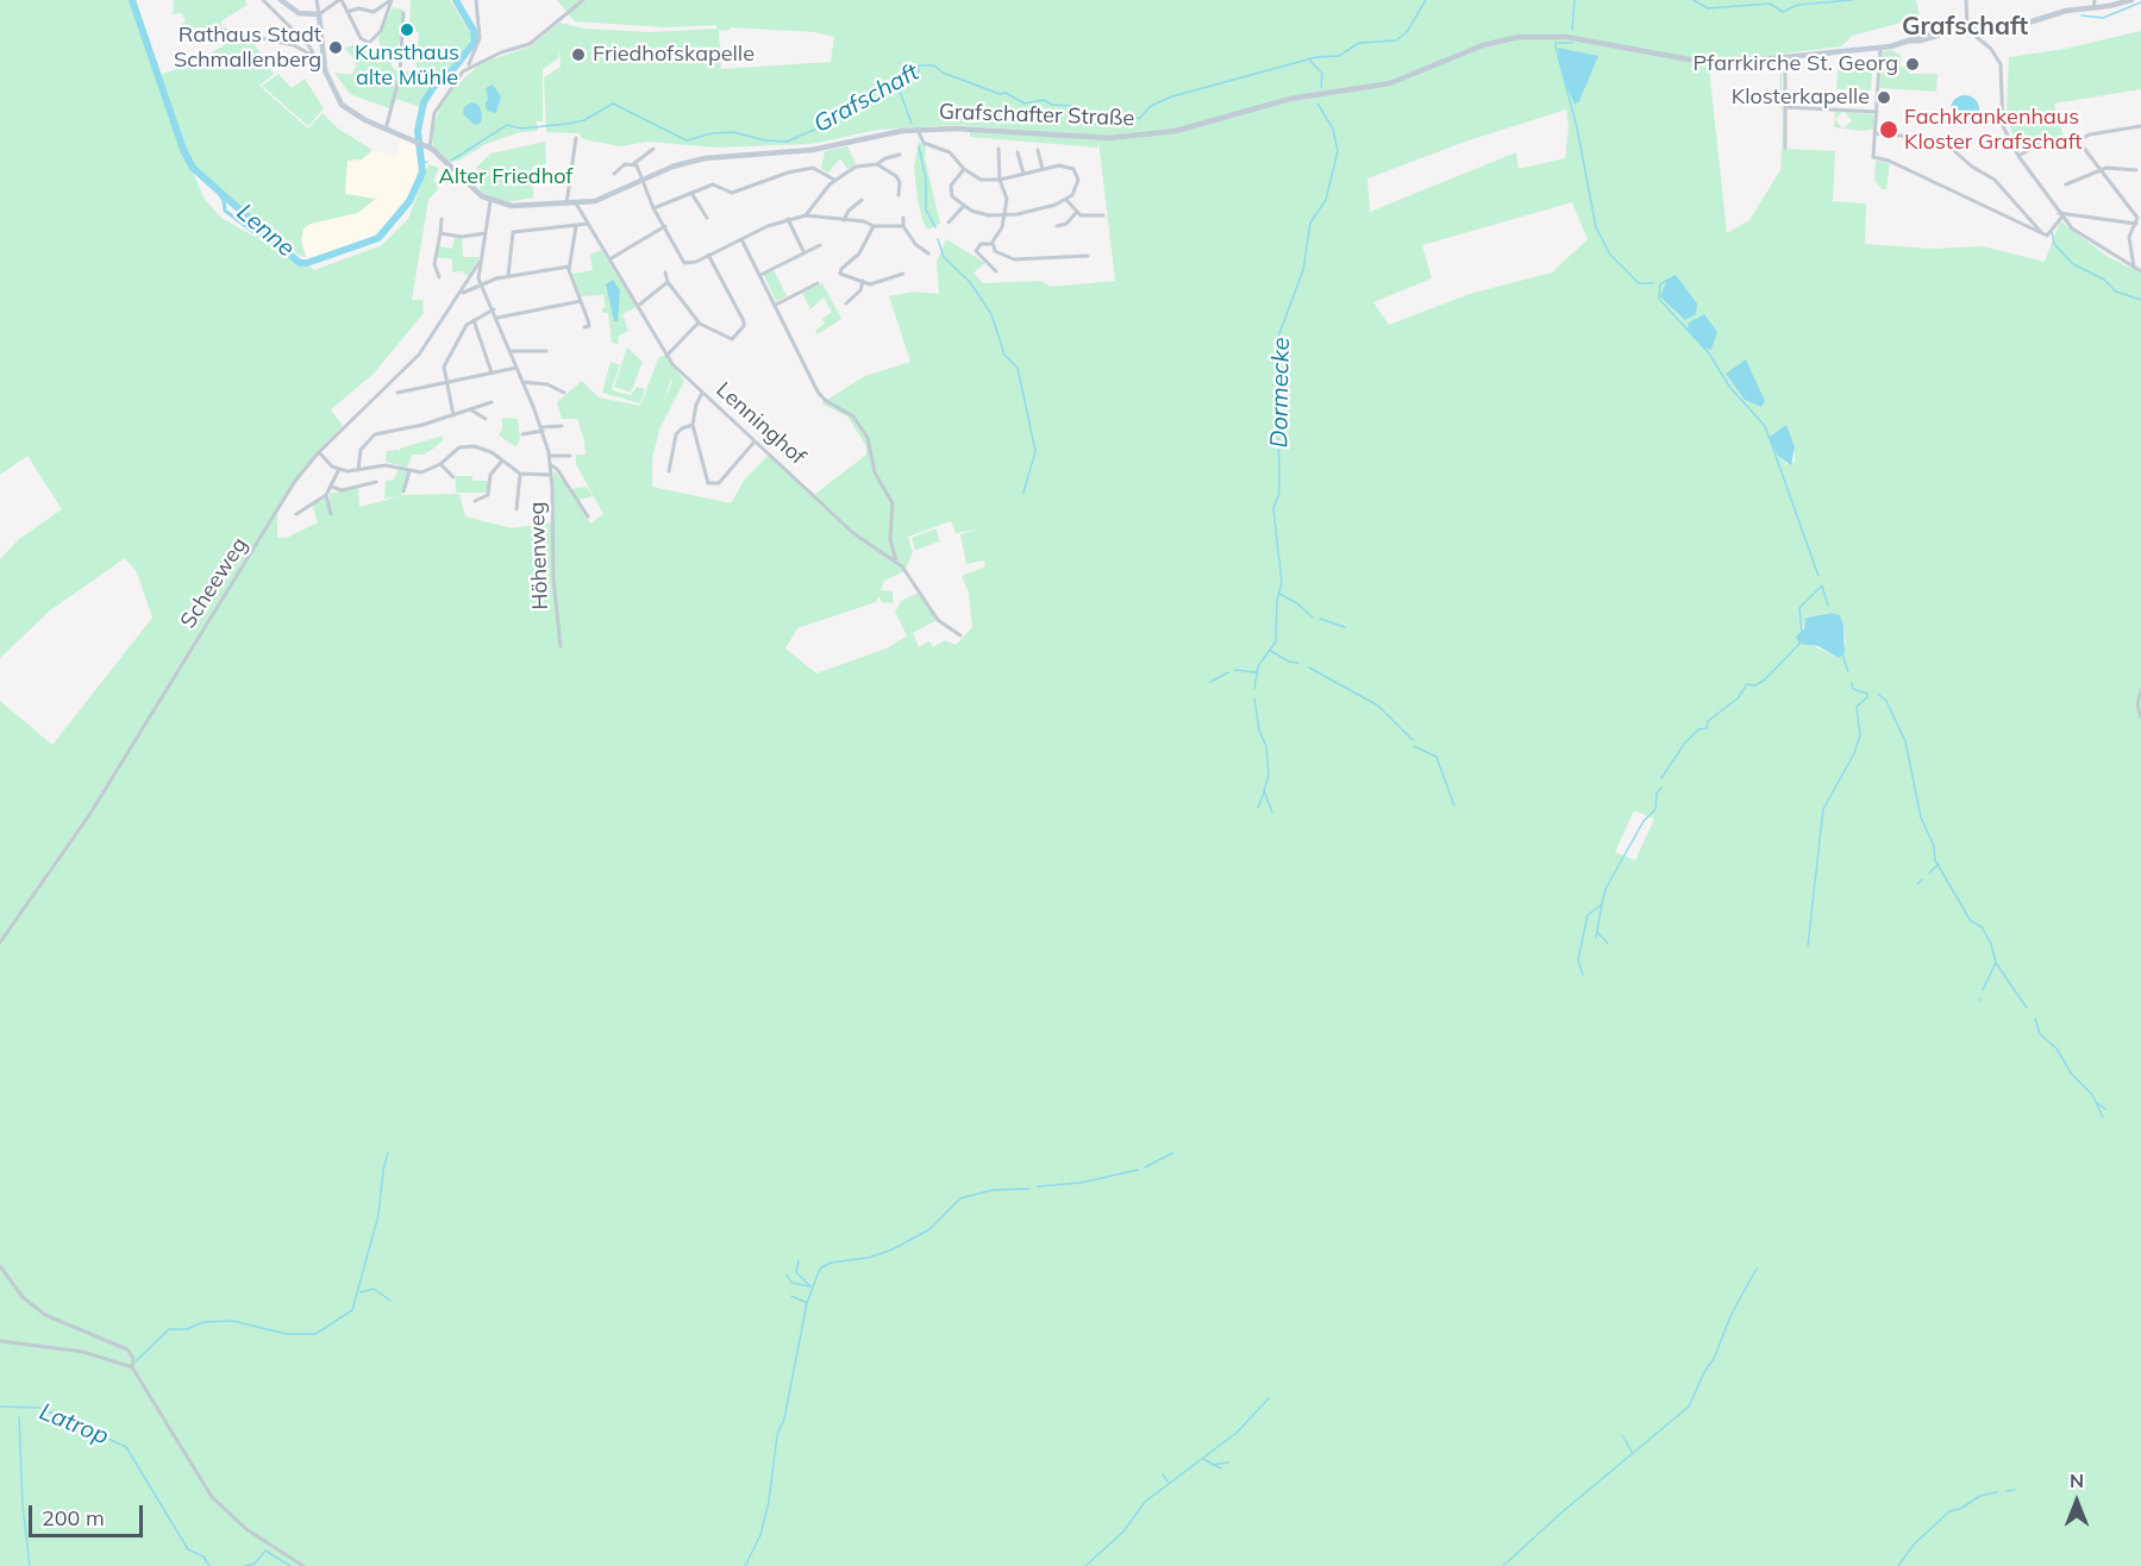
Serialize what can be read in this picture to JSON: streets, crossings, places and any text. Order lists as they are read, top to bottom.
{
  "streets": {
    "street": [
      "Grafschafter Straße",
      "Lenninghof",
      "Höhenweg",
      "Scheeweg"
    ]
  },
  "crossings": [
    ["Grafschafter Straße", "Lenninghof"],
    ["Grafschafter Straße", "Höhenweg"],
    ["Höhenweg", "Scheeweg"]
  ],
  "districts": ["Grafschaft"],
  "water": [
    "Grafschaft",
    "Lenne",
    "Dormecke",
    "Latrop"
  ],
  "parks": ["Alter Friedhof"],
  "places": [
    "Kunsthaus alte Mühle",
    "Rathaus Stadt Schmallenberg",
    "Friedhofskapelle",
    "Pfarrkirche St. Georg",
    "Klosterkapelle",
    "Fachkrankenhaus Kloster Grafschaft"
  ],
  "scale_bar": "200 m",
  "north": "top"
}
